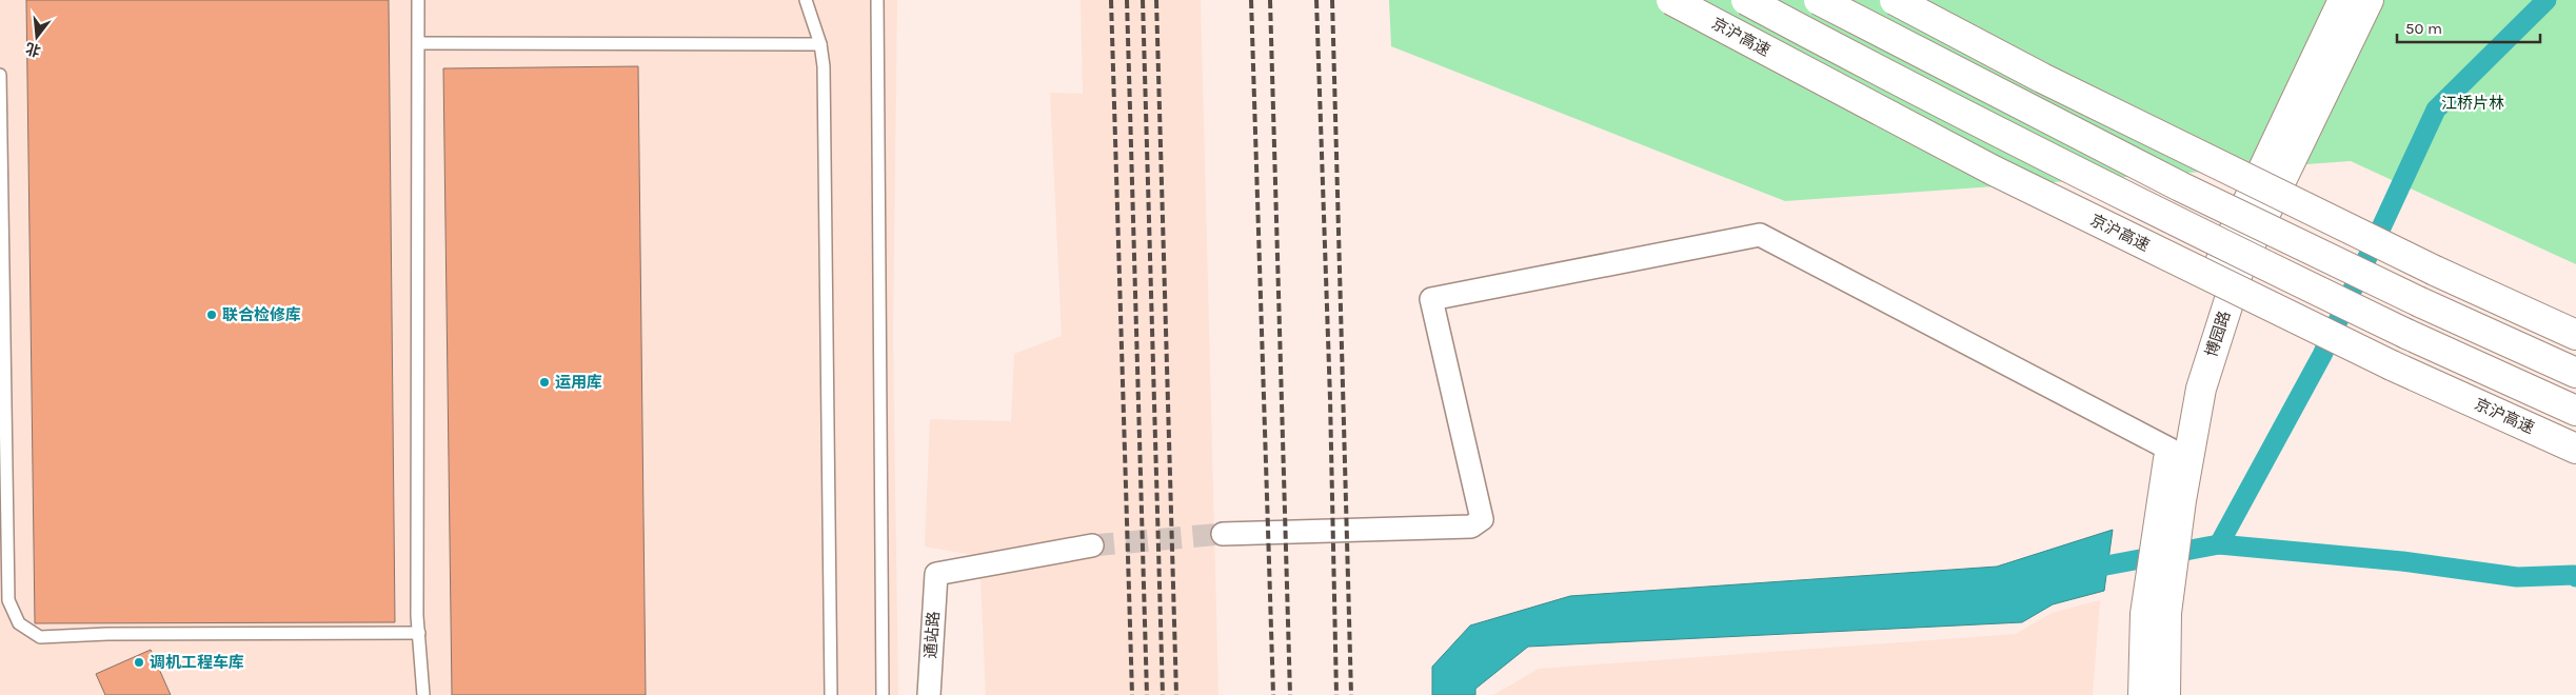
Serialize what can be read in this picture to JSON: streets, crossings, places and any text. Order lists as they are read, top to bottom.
{
  "streets": {
    "main road": ["京沪高速", "博园路"],
    "street": ["通站路"]
  },
  "parks": ["江桥片林"],
  "places": ["联合检修库", "运用库", "调机工程车库"],
  "scale_bar": "50 m",
  "north": "bottom"
}
